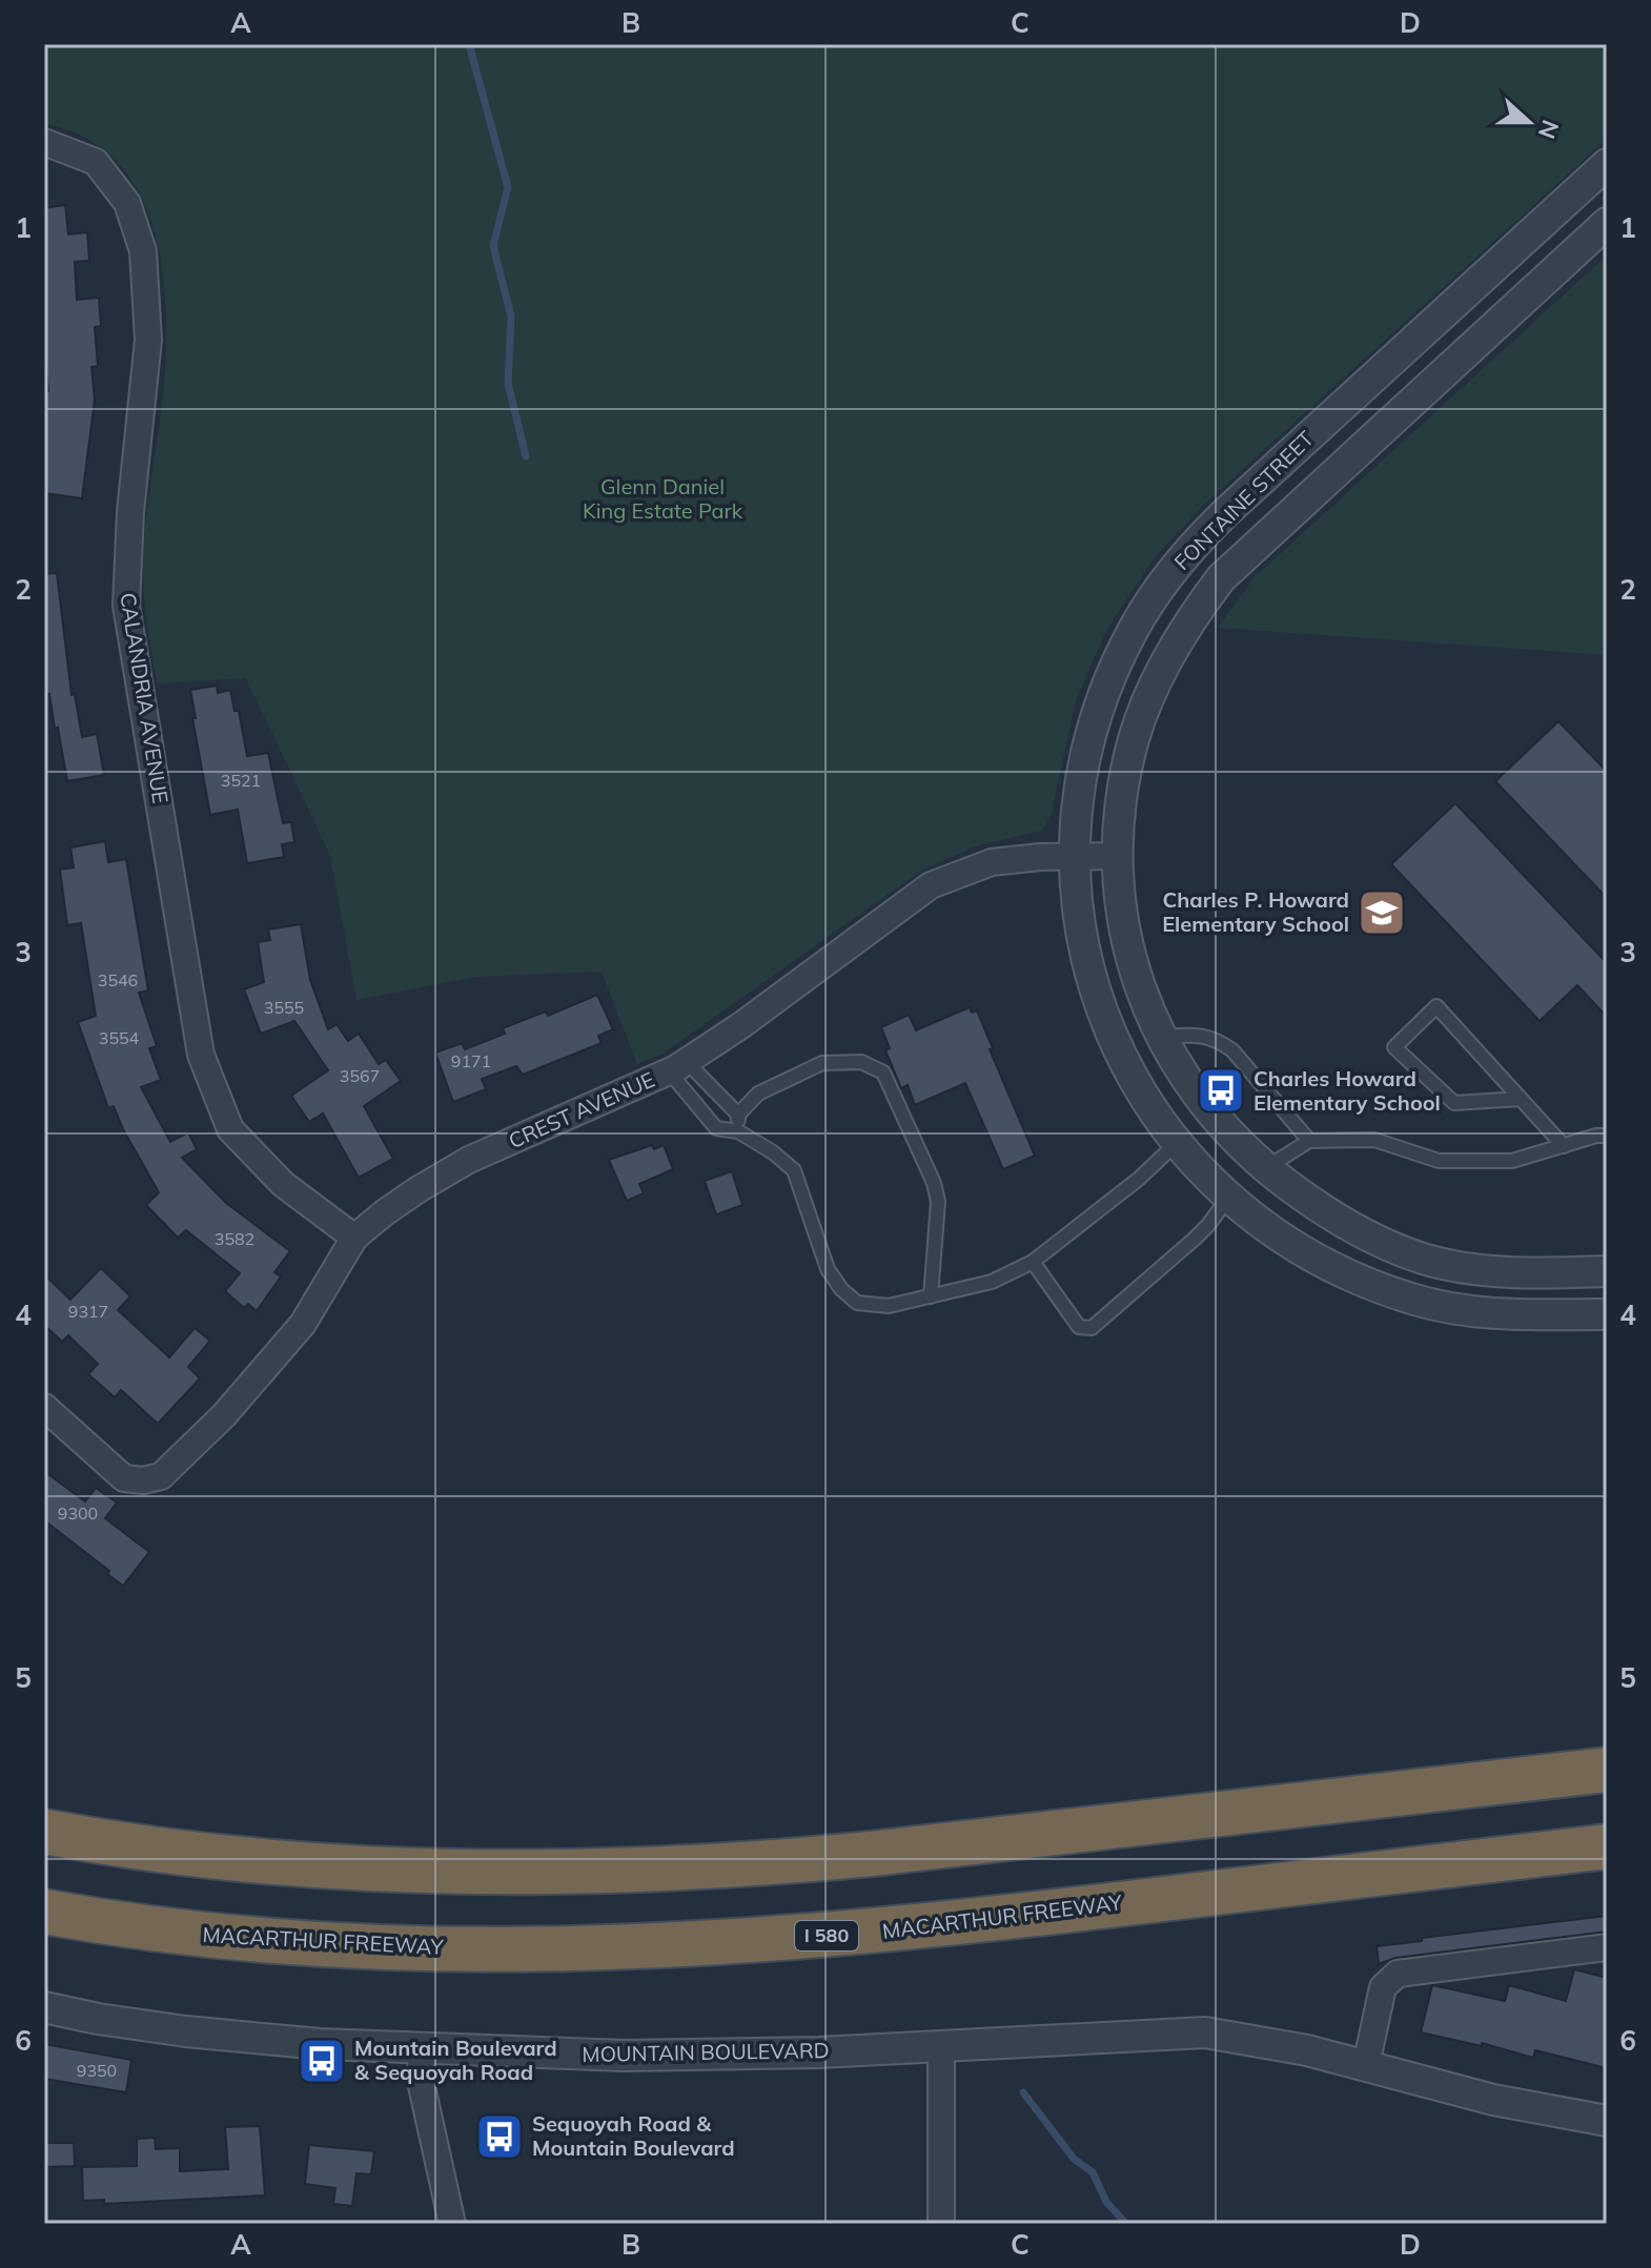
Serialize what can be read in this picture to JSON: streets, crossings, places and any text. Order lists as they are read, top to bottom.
{
  "streets": {
    "highway": ["MACARTHUR FREEWAY", "I 580"],
    "street": [
      "FONTAINE STREET",
      "CALANDRIA AVENUE",
      "CREST AVENUE",
      "MOUNTAIN BOULEVARD"
    ]
  },
  "crossings": [
    ["FONTAINE STREET", "CREST AVENUE"],
    ["CALANDRIA AVENUE", "CREST AVENUE"]
  ],
  "parks": ["Glenn Daniel King Estate Park"],
  "places": {
    "school or university": ["Charles P. Howard Elementary School"],
    "bus stop": ["Charles Howard Elementary School", "Mountain Boulevard & Sequoyah Road", "Sequoyah Road & Mountain Boulevard"]
  },
  "house_numbers": [
    "3521",
    "3546",
    "3555",
    "3554",
    "9171",
    "3567",
    "3582",
    "9317",
    "9300",
    "9350"
  ],
  "north": "right",
  "grid": {
    "columns": [
      "A",
      "B",
      "C",
      "D"
    ],
    "rows": [
      "1",
      "2",
      "3",
      "4",
      "5",
      "6"
    ]
  }
}
